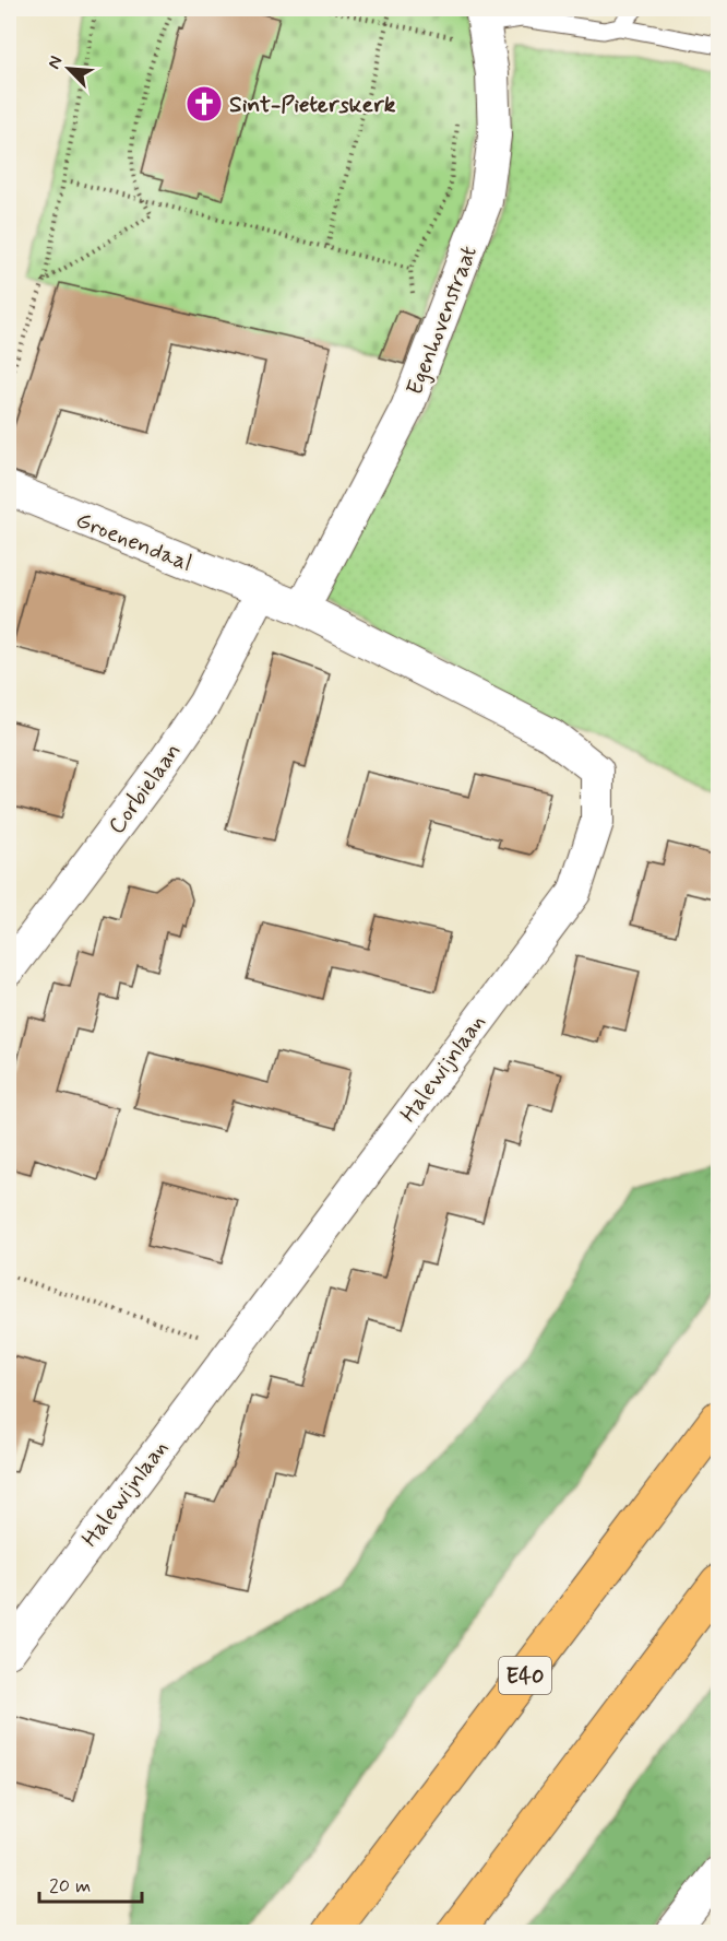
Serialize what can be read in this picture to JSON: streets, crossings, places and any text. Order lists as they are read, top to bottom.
{
  "streets": {
    "highway": ["E40"],
    "street": [
      "Egenhovenstraat",
      "Groenendaal",
      "Corbielaan",
      "Halewijnlaan"
    ]
  },
  "crossings": [
    ["Egenhovenstraat", "Halewijnlaan"],
    ["Groenendaal", "Corbielaan"],
    ["Groenendaal", "Halewijnlaan"],
    ["Corbielaan", "Halewijnlaan"]
  ],
  "places": {
    "church": ["Sint-Pieterskerk"]
  },
  "scale_bar": "20 m",
  "north": "top left"
}
